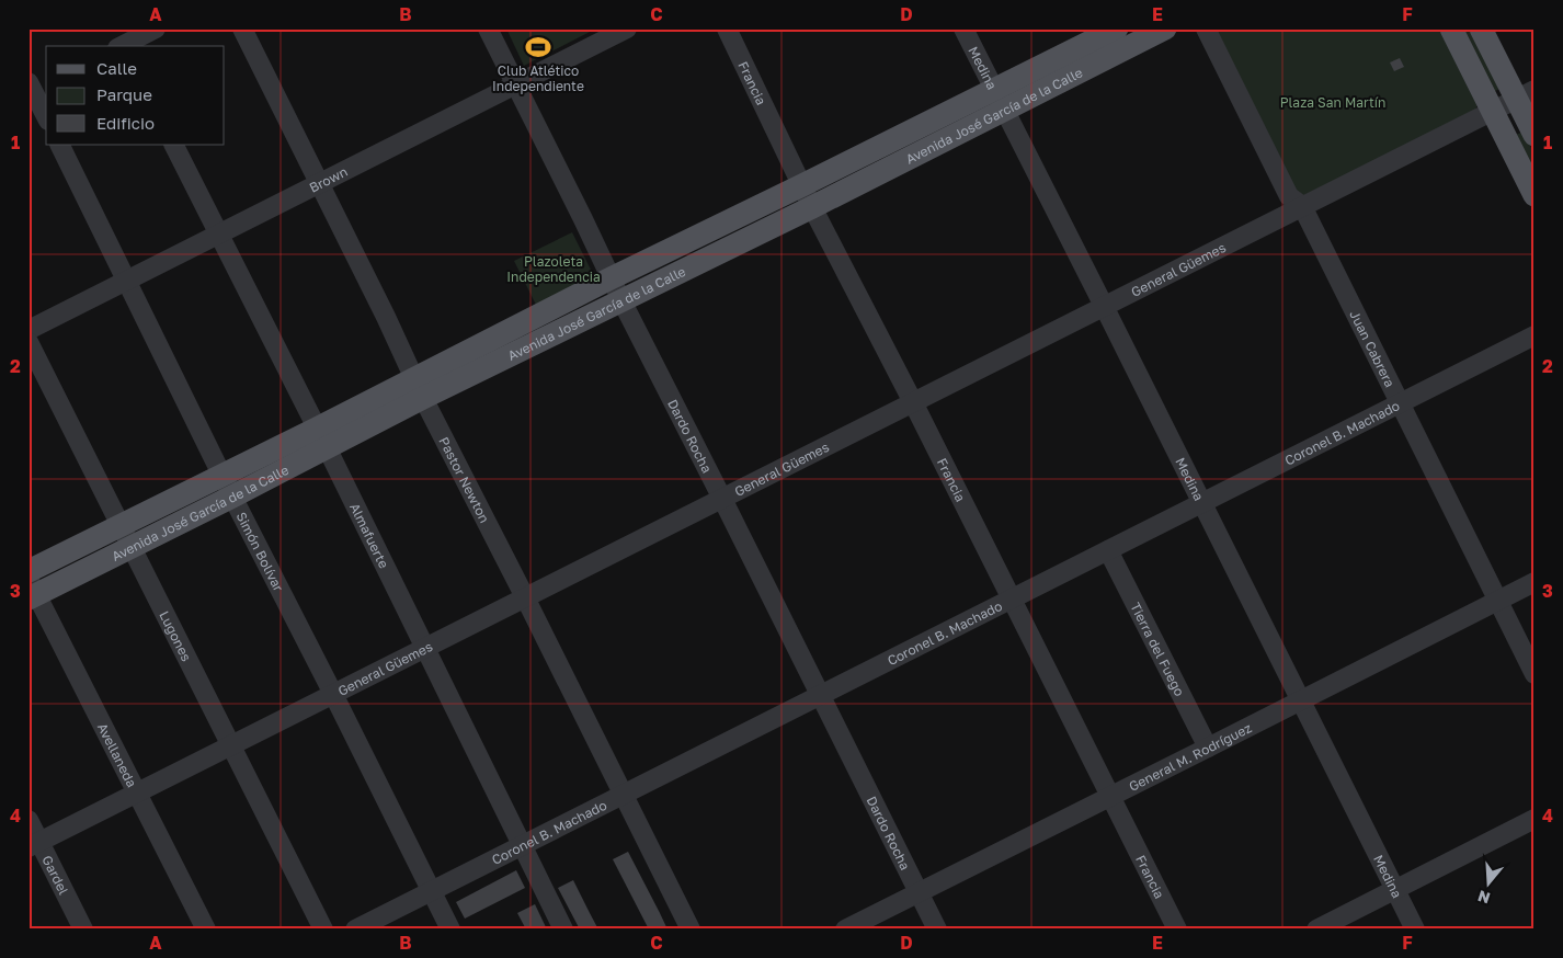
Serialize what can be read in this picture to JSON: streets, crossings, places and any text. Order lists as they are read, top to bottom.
{
  "streets": {
    "main road": ["Avenida José García de la Calle"],
    "street": [
      "Medina",
      "Francia",
      "Brown",
      "General Güemes",
      "Juan Cabrera",
      "Coronel B. Machado",
      "Dardo Rocha",
      "Pastor Newton",
      "Almafuerte",
      "Simón Bolívar",
      "Lugones",
      "Tierra del Fuego",
      "Avellaneda",
      "General M. Rodríguez",
      "Gardel"
    ]
  },
  "crossings": [
    ["Medina", "Avenida José García de la Calle"],
    ["Medina", "General Güemes"],
    ["Medina", "Coronel B. Machado"],
    ["Medina", "General M. Rodríguez"],
    ["Francia", "Avenida José García de la Calle"],
    ["Francia", "General Güemes"],
    ["Francia", "Coronel B. Machado"],
    ["Francia", "General M. Rodríguez"],
    ["Avenida José García de la Calle", "Dardo Rocha"],
    ["Avenida José García de la Calle", "Pastor Newton"],
    ["Avenida José García de la Calle", "Almafuerte"],
    ["Avenida José García de la Calle", "Simón Bolívar"],
    ["Avenida José García de la Calle", "Lugones"],
    ["Avenida José García de la Calle", "Avellaneda"],
    ["Brown", "Dardo Rocha"],
    ["Brown", "Pastor Newton"],
    ["Brown", "Almafuerte"],
    ["Brown", "Simón Bolívar"],
    ["General Güemes", "Juan Cabrera"],
    ["General Güemes", "Dardo Rocha"],
    ["General Güemes", "Pastor Newton"],
    ["General Güemes", "Almafuerte"],
    ["General Güemes", "Simón Bolívar"],
    ["General Güemes", "Lugones"],
    ["General Güemes", "Avellaneda"],
    ["General Güemes", "Gardel"],
    ["Juan Cabrera", "Coronel B. Machado"],
    ["Juan Cabrera", "General M. Rodríguez"],
    ["Coronel B. Machado", "Dardo Rocha"],
    ["Coronel B. Machado", "Pastor Newton"],
    ["Coronel B. Machado", "Almafuerte"],
    ["Coronel B. Machado", "Simón Bolívar"],
    ["Coronel B. Machado", "Tierra del Fuego"],
    ["Dardo Rocha", "General M. Rodríguez"],
    ["Tierra del Fuego", "General M. Rodríguez"]
  ],
  "parks": ["Plaza San Martín", "Plazoleta Independencia"],
  "places": {
    "sports": ["Club Atlético Independiente"]
  },
  "legend": ["Calle", "Parque", "Edificio"],
  "north": "bottom",
  "grid": {
    "columns": [
      "A",
      "B",
      "C",
      "D",
      "E",
      "F"
    ],
    "rows": [
      "1",
      "2",
      "3",
      "4"
    ]
  }
}
